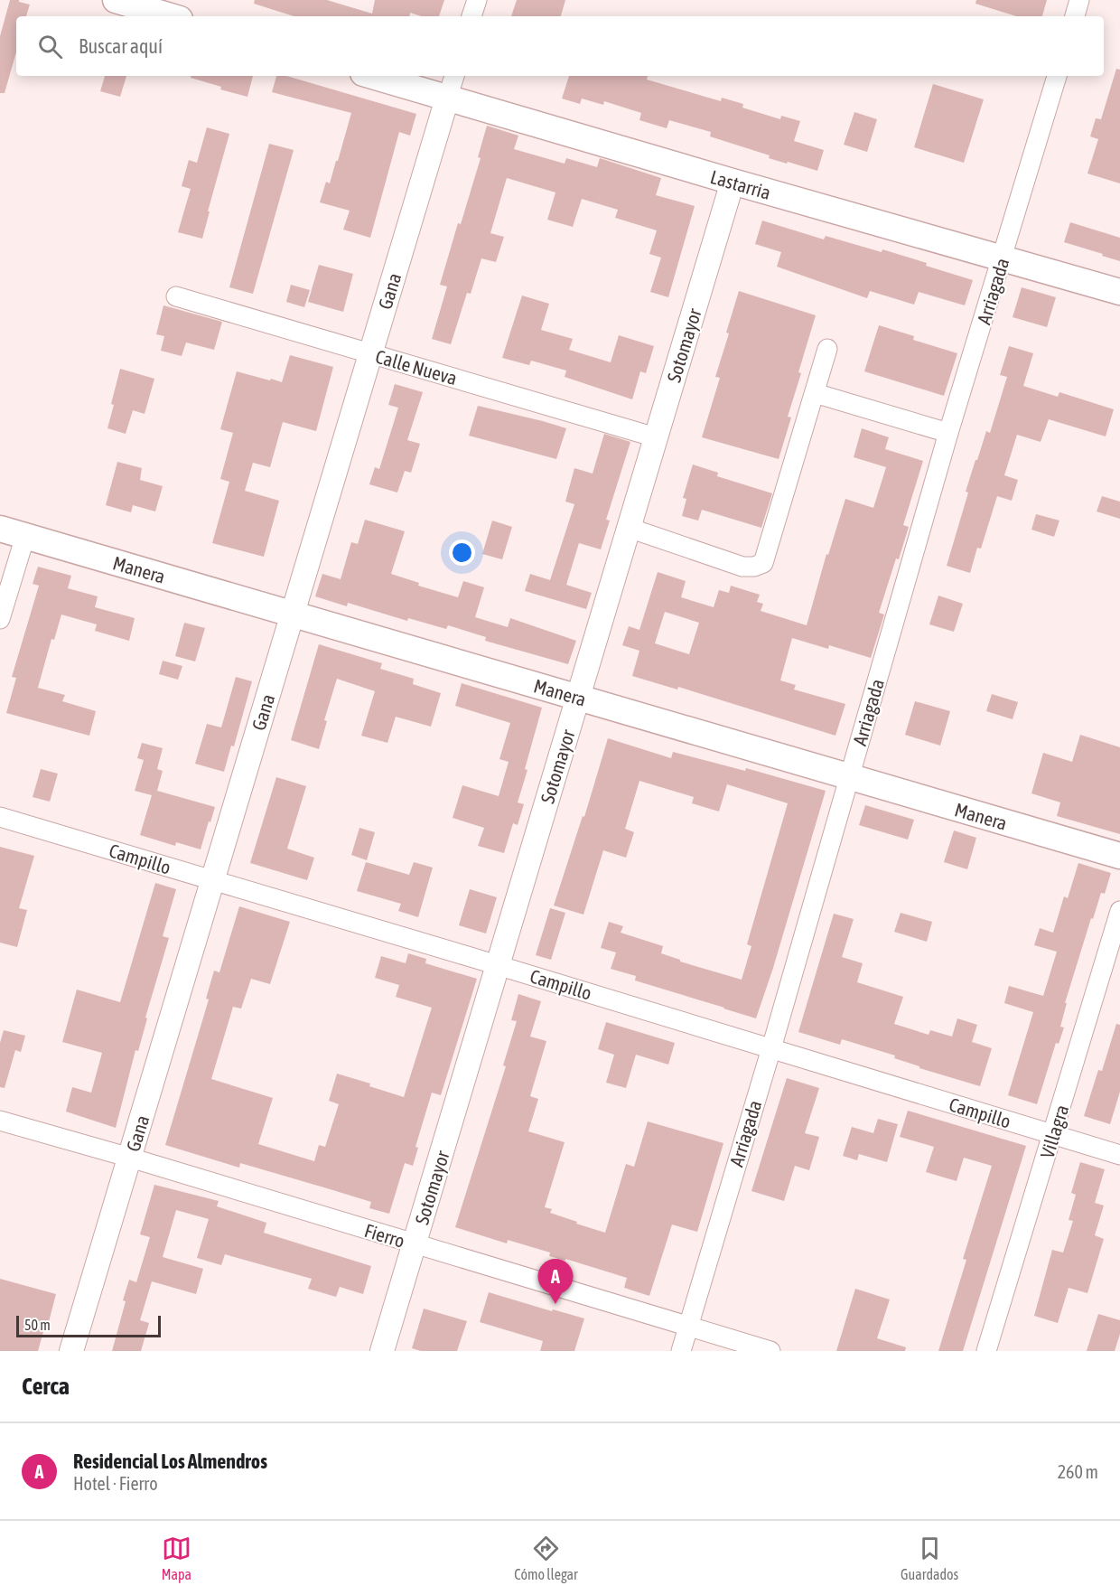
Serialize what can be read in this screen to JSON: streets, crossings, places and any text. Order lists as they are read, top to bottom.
{
  "streets": {
    "main road": ["Lastarria", "Manera"],
    "street": [
      "Gana",
      "Arriagada",
      "Sotomayor",
      "Calle Nueva",
      "Campillo",
      "Villagra",
      "Fierro"
    ]
  },
  "crossings": [
    ["Lastarria", "Gana"],
    ["Lastarria", "Arriagada"],
    ["Lastarria", "Sotomayor"],
    ["Gana", "Calle Nueva"],
    ["Gana", "Manera"],
    ["Gana", "Campillo"],
    ["Gana", "Fierro"],
    ["Arriagada", "Manera"],
    ["Arriagada", "Campillo"],
    ["Arriagada", "Fierro"],
    ["Sotomayor", "Calle Nueva"],
    ["Sotomayor", "Manera"],
    ["Sotomayor", "Campillo"],
    ["Sotomayor", "Fierro"],
    ["Campillo", "Villagra"]
  ],
  "scale_bar": "50 m",
  "page": {
    "search": "Buscar aquí",
    "pins": "A",
    "scale": "50 m",
    "heading": "Cerca",
    "list": [
      {
        "mark": "A",
        "name": "Residencial Los Almendros",
        "note": "Hotel · Fierro",
        "value": "260 m"
      }
    ],
    "nav": ["Mapa", "Cómo llegar", "Guardados"]
  }
}
